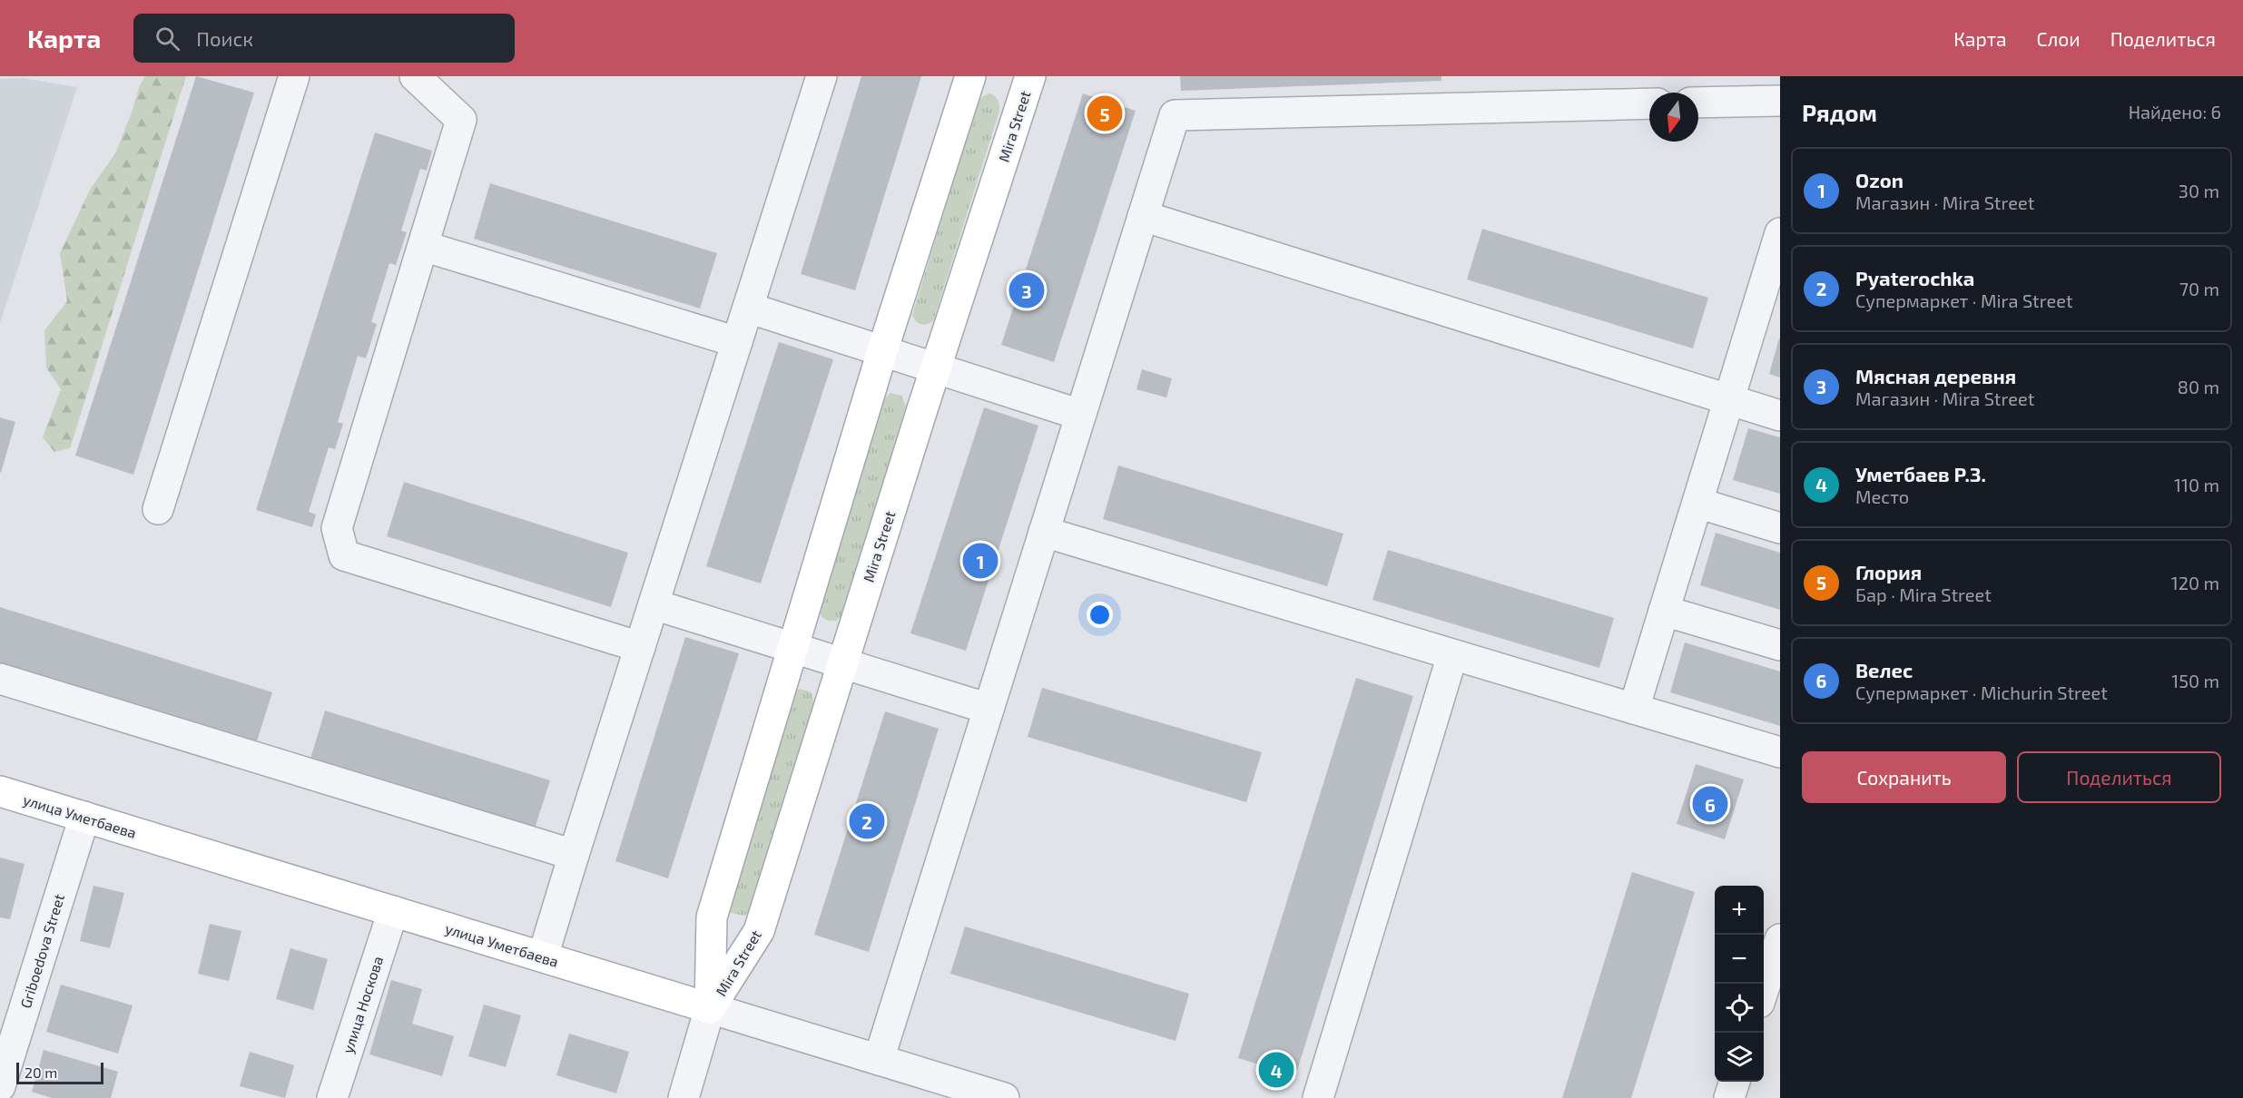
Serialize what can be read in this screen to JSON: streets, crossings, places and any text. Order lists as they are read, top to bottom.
{
  "streets": {
    "main road": ["Mira Street", "улица Уметбаева"],
    "street": ["Griboedova Street", "улица Носкова"]
  },
  "crossings": [
    ["Mira Street", "улица Уметбаева"],
    ["улица Уметбаева", "Griboedova Street"],
    ["улица Уметбаева", "улица Носкова"]
  ],
  "scale_bar": "20 m",
  "north": "bottom",
  "page": {
    "header": "Карта",
    "search": "Поиск",
    "nav": ["Карта", "Слои", "Поделиться"],
    "heading": ["Рядом", "Найдено: 6"],
    "pins": [
      "5",
      "3",
      "1",
      "6",
      "2",
      "4"
    ],
    "list": [
      {
        "mark": "1",
        "name": "Ozon",
        "note": "Магазин · Mira Street",
        "value": "30 m"
      },
      {
        "mark": "2",
        "name": "Pyaterochka",
        "note": "Супермаркет · Mira Street",
        "value": "70 m"
      },
      {
        "mark": "3",
        "name": "Мясная деревня",
        "note": "Магазин · Mira Street",
        "value": "80 m"
      },
      {
        "mark": "4",
        "name": "Уметбаев Р.З.",
        "note": "Место",
        "value": "110 m"
      },
      {
        "mark": "5",
        "name": "Глория",
        "note": "Бар · Mira Street",
        "value": "120 m"
      },
      {
        "mark": "6",
        "name": "Велес",
        "note": "Супермаркет · Michurin Street",
        "value": "150 m"
      }
    ],
    "buttons": ["Сохранить", "Поделиться"],
    "map_buttons": ["+", "−"],
    "scale": "20 m"
  }
}
